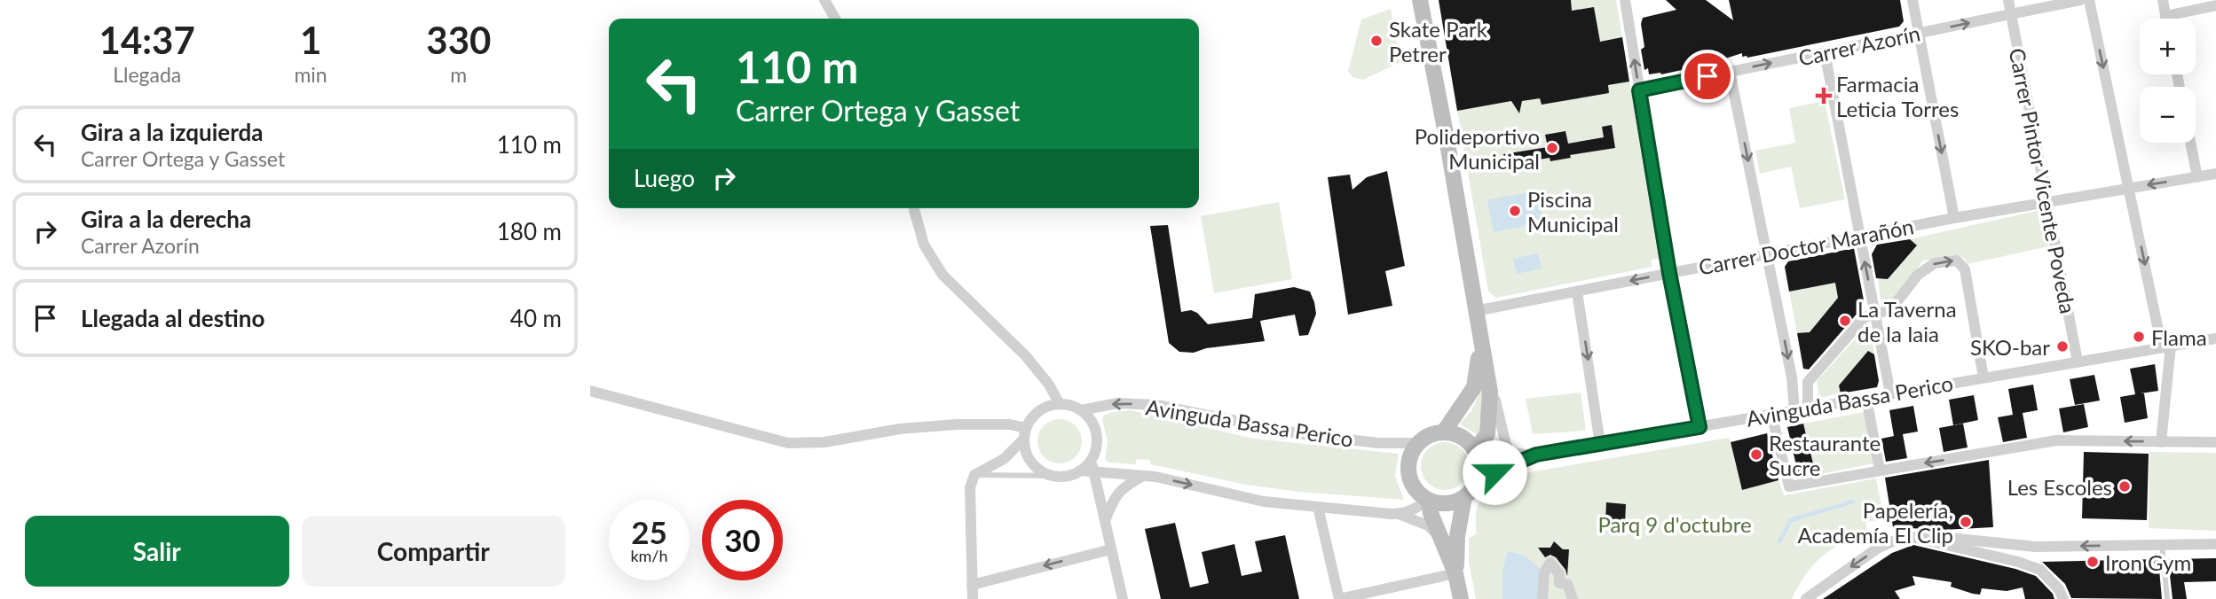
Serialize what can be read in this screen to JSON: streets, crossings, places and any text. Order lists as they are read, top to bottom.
{
  "streets": {
    "street": [
      "Carrer Azorín",
      "Carrer Pintor Vicente Poveda",
      "Carrer Doctor Marañón",
      "Avinguda Bassa Perico"
    ]
  },
  "crossings": [
    ["Carrer Azorín", "Carrer Pintor Vicente Poveda"],
    ["Carrer Pintor Vicente Poveda", "Carrer Doctor Marañón"],
    ["Carrer Pintor Vicente Poveda", "Avinguda Bassa Perico"]
  ],
  "one_way": ["Carrer Azorín"],
  "parks": ["Parq 9 d'octubre"],
  "places": {
    "other": [
      "Skate Park Petrer",
      "Polideportivo Municipal",
      "Piscina Municipal",
      "La Taverna de la Iaia",
      "Flama",
      "SKO-bar",
      "Restaurante Sucre",
      "Les Escoles",
      "Papelería, Academía El Clip",
      "Iron Gym"
    ],
    "health": ["Farmacia Leticia Torres"]
  },
  "page": {
    "eta": [
      "14:37",
      "Llegada",
      "1",
      "min",
      "330",
      "m"
    ],
    "map_buttons": ["+", "−"],
    "turn": ["110 m", "Carrer Ortega y Gasset"],
    "list": [
      {
        "name": "Gira a la izquierda",
        "note": "Carrer Ortega y Gasset",
        "value": "110 m"
      },
      {
        "name": "Gira a la derecha",
        "note": "Carrer Azorín",
        "value": "180 m"
      },
      {
        "name": "Llegada al destino",
        "value": "40 m"
      }
    ],
    "then": "Luego",
    "speed": "25 km/h",
    "limit": "30",
    "buttons": ["Salir", "Compartir"]
  }
}
